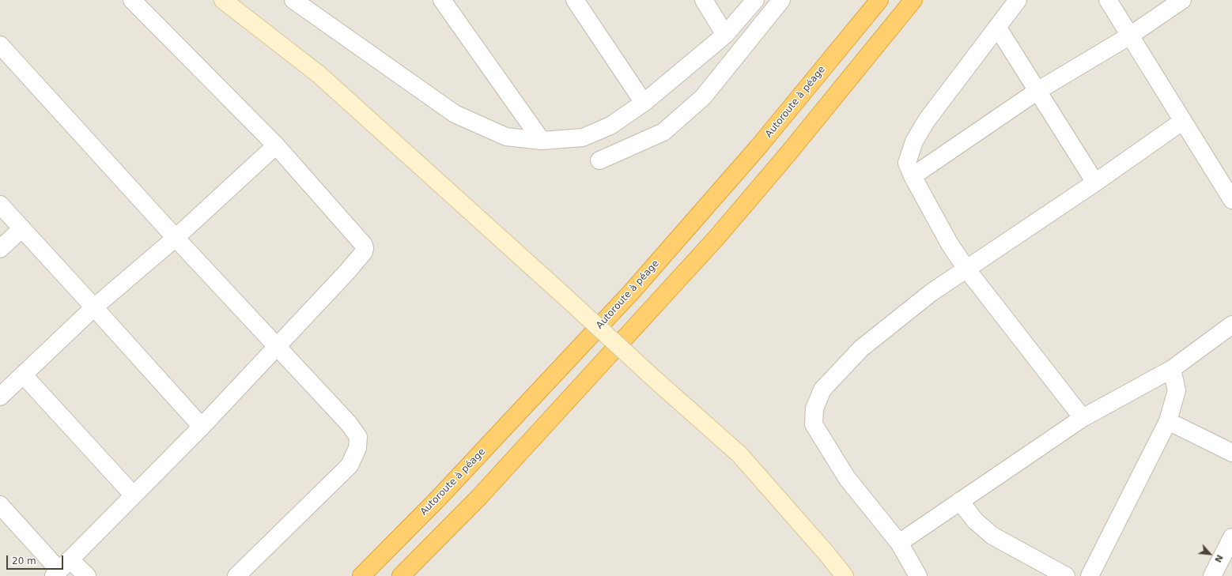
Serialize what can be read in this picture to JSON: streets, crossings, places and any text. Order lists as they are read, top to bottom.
{
  "streets": {
    "highway": ["Autoroute à péage"]
  },
  "scale_bar": "20 m",
  "north": "bottom right"
}
